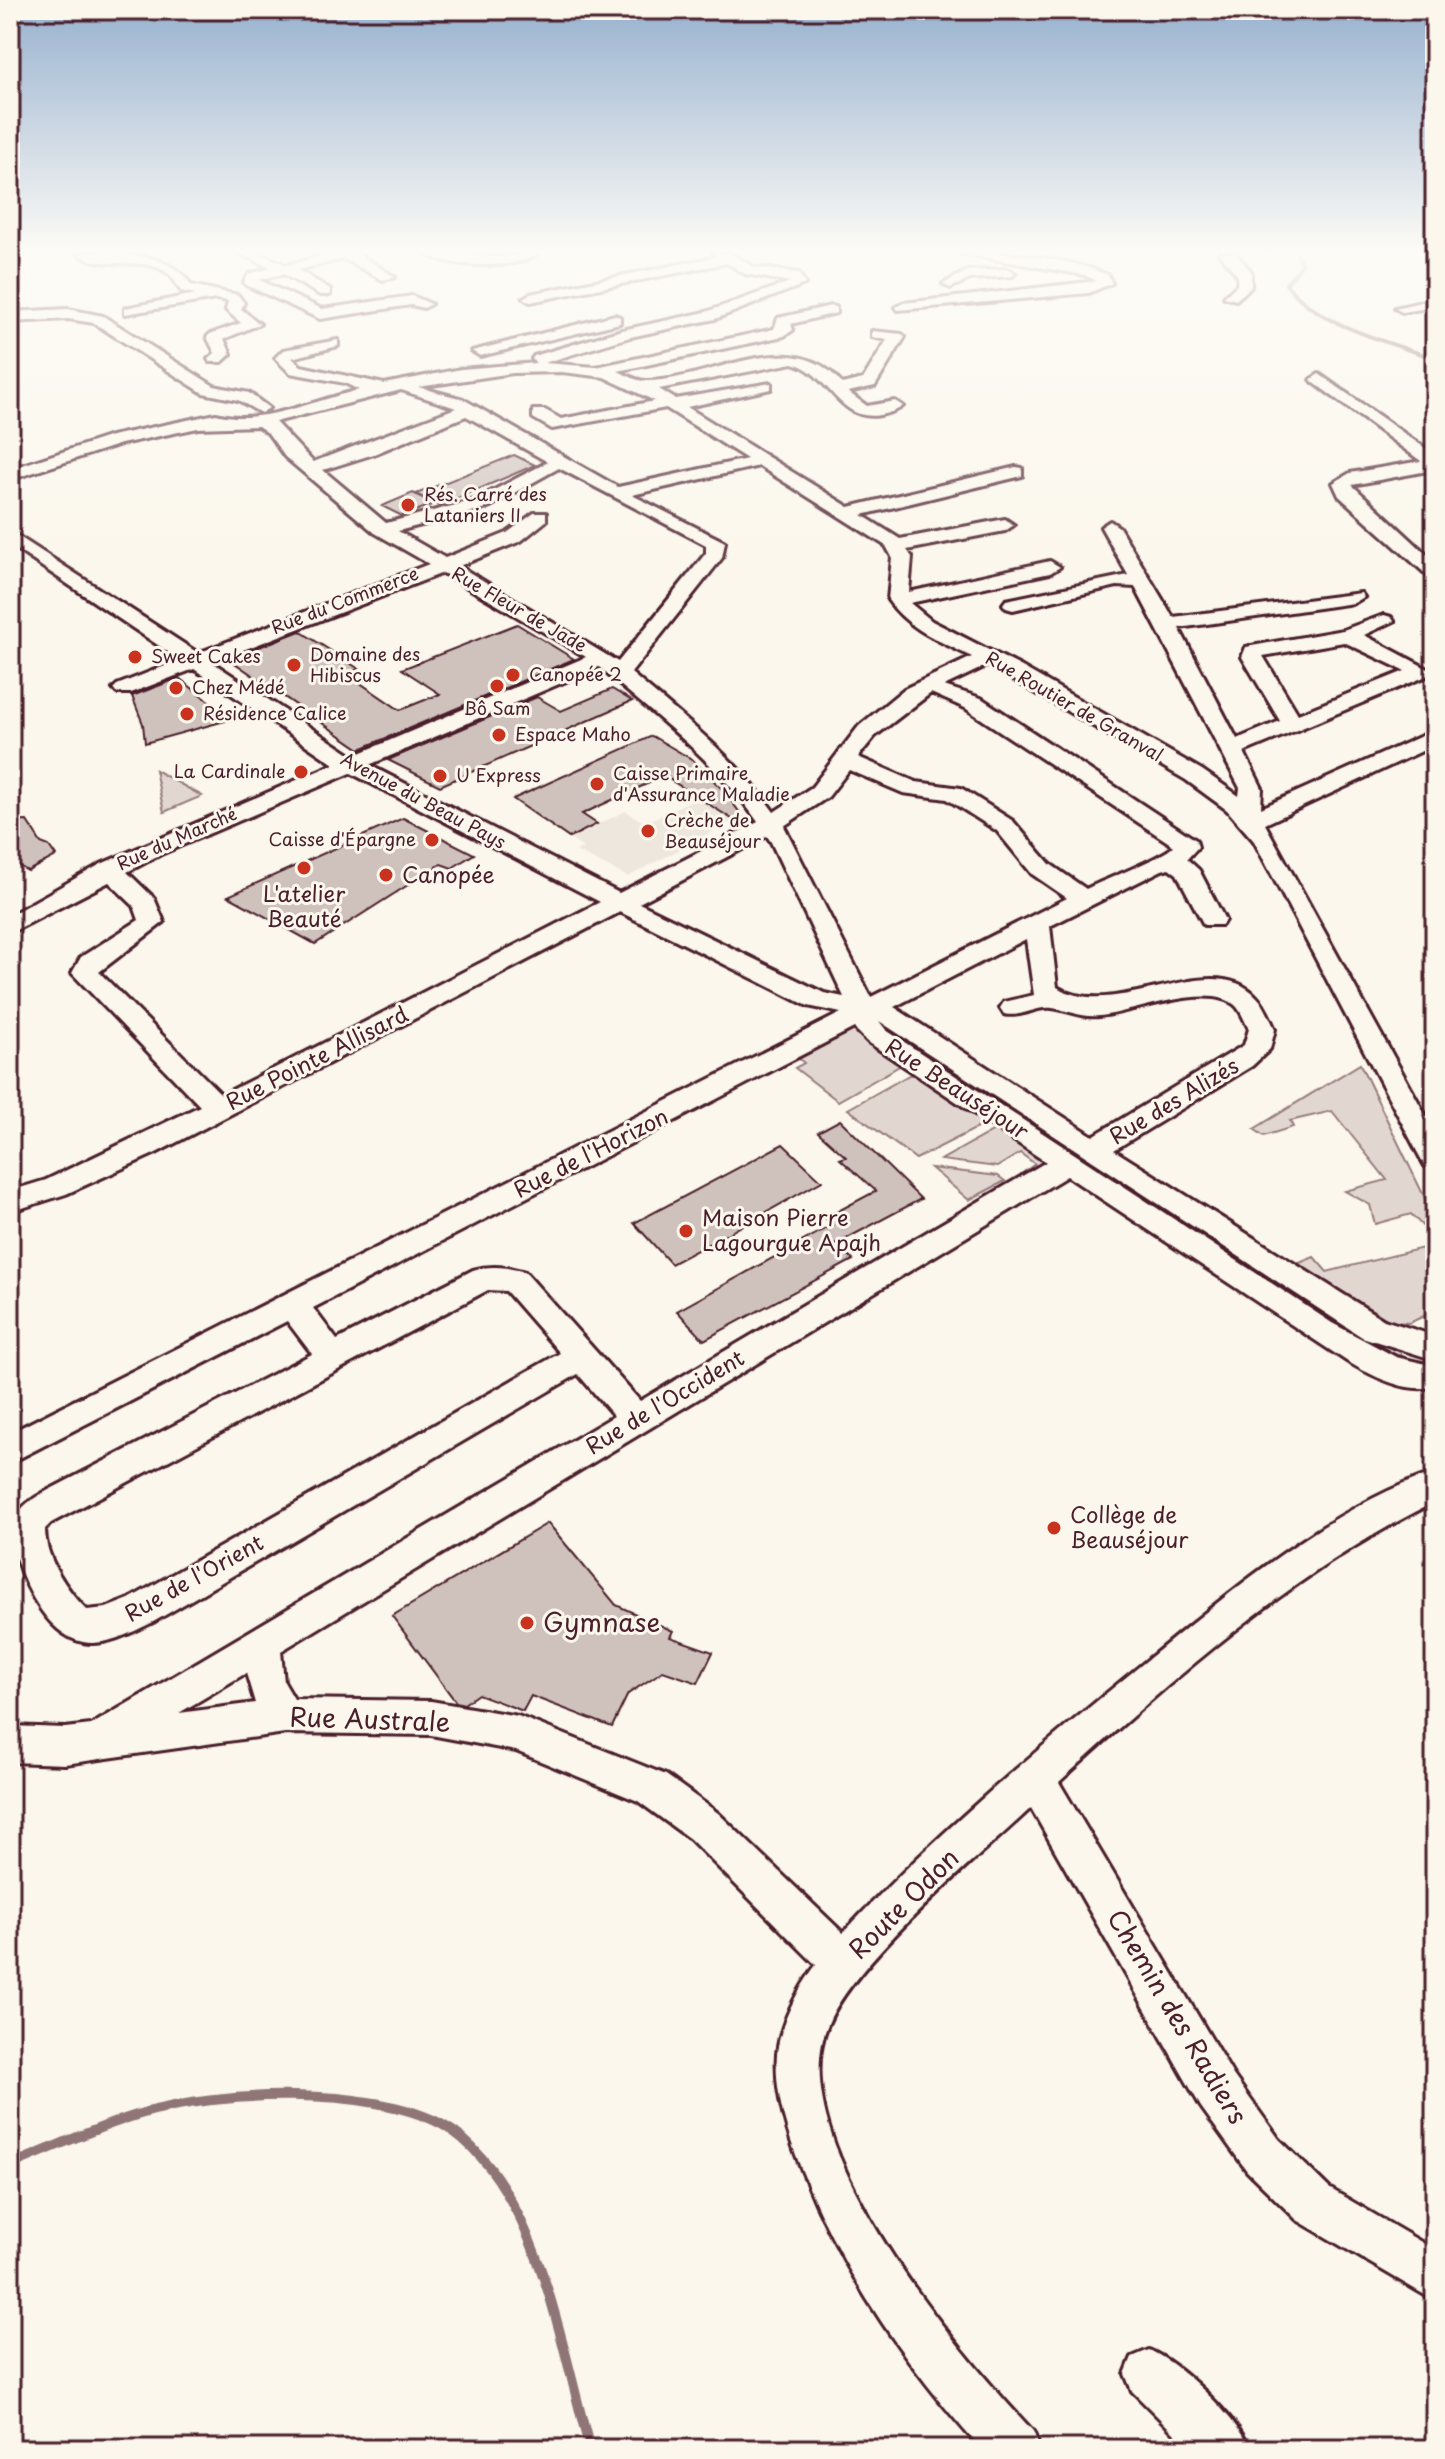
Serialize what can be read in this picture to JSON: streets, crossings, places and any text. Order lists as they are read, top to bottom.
{
  "streets": {
    "street": [
      "Rue du Commerce",
      "Rue Fleur de Jade",
      "Rue Routier de Granval",
      "Avenue du Beau Pays",
      "Rue du Marché",
      "Rue Pointe Allisard",
      "Rue Beauséjour",
      "Rue des Alizés",
      "Rue de l'Horizon",
      "Rue de l'Occident",
      "Rue de l'Orient",
      "Rue Australe",
      "Route Odon",
      "Chemin des Radiers"
    ]
  },
  "crossings": [
    ["Rue du Commerce", "Rue Fleur de Jade"],
    ["Rue du Commerce", "Avenue du Beau Pays"],
    ["Rue Fleur de Jade", "Avenue du Beau Pays"],
    ["Rue Fleur de Jade", "Rue du Marché"],
    ["Rue Fleur de Jade", "Rue Pointe Allisard"],
    ["Rue Fleur de Jade", "Rue Beauséjour"],
    ["Rue Fleur de Jade", "Rue de l'Horizon"],
    ["Rue Routier de Granval", "Rue Pointe Allisard"],
    ["Avenue du Beau Pays", "Rue du Marché"],
    ["Avenue du Beau Pays", "Rue Pointe Allisard"],
    ["Avenue du Beau Pays", "Rue Beauséjour"],
    ["Avenue du Beau Pays", "Rue de l'Horizon"],
    ["Rue Beauséjour", "Rue des Alizés"],
    ["Rue Beauséjour", "Rue de l'Horizon"],
    ["Rue Beauséjour", "Rue de l'Occident"],
    ["Rue des Alizés", "Rue de l'Occident"],
    ["Rue de l'Occident", "Rue de l'Orient"],
    ["Rue de l'Occident", "Rue Australe"],
    ["Rue Australe", "Route Odon"],
    ["Route Odon", "Chemin des Radiers"]
  ],
  "places": [
    "Rés. Carré des Lataniers II",
    "Sweet Cakes",
    "Domaine des Hibiscus",
    "Canopée 2",
    "Bô Sam",
    "Chez Médé",
    "Résidence Calice",
    "Espace Maho",
    "La Cardinale",
    "U Express",
    "Caisse Primaire d'Assurance Maladie",
    "Crèche de Beauséjour",
    "Caisse d'Épargne",
    "L'atelier Beauté",
    "Canopée",
    "Maison Pierre Lagourgue Apajh",
    "Collège de Beauséjour",
    "Gymnase"
  ]
}
